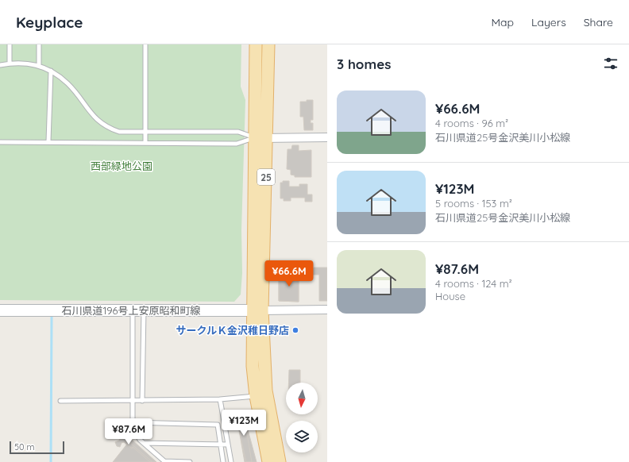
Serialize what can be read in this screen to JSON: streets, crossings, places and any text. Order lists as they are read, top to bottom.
{
  "streets": {
    "main road": ["25", "石川県道196号上安原昭和町線"]
  },
  "crossings": [
    ["25", "石川県道196号上安原昭和町線"]
  ],
  "parks": ["西部緑地公園"],
  "places": ["サークルＫ金沢稚日野店"],
  "scale_bar": "50 m",
  "north": "bottom",
  "page": {
    "header": "Keyplace",
    "nav": ["Map", "Layers", "Share"],
    "heading": "3 homes",
    "list": [
      {
        "name": "¥66.6M",
        "note": "4 rooms · 96 m² · 石川県道25号金沢美川小松線"
      },
      {
        "name": "¥123M",
        "note": "5 rooms · 153 m² · 石川県道25号金沢美川小松線"
      },
      {
        "name": "¥87.6M",
        "note": "4 rooms · 124 m² · House"
      }
    ],
    "price": ["¥66.6M", "¥123M", "¥87.6M"],
    "scale": "50 m"
  }
}
